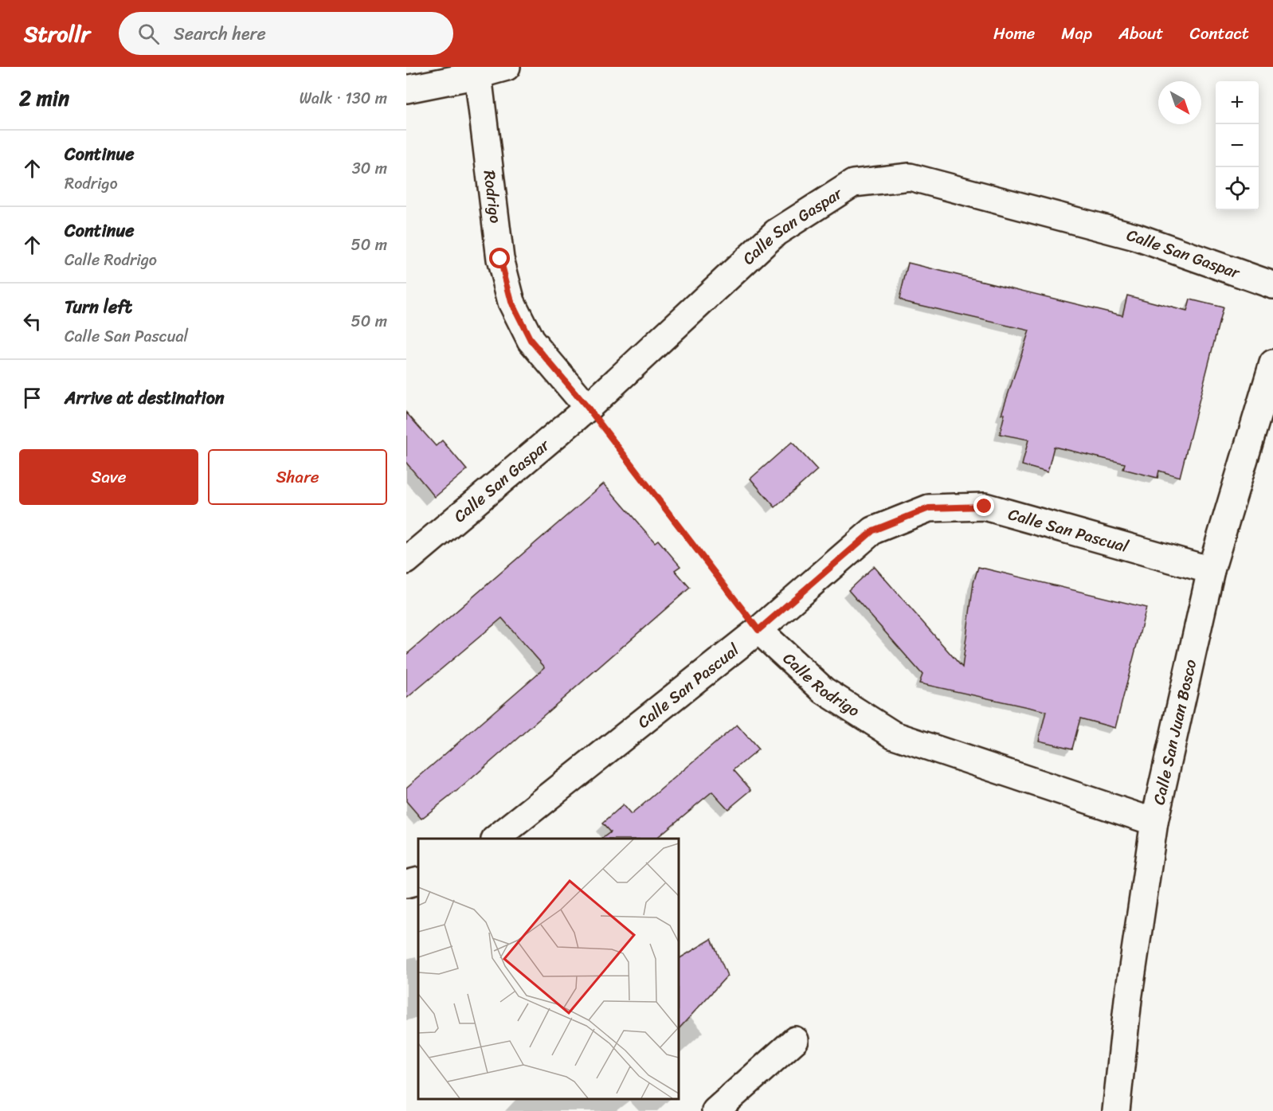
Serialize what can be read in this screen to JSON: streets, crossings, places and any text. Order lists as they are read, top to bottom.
{
  "streets": {
    "street": [
      "Rodrigo",
      "Calle San Gaspar",
      "Calle San Pascual",
      "Calle Rodrigo",
      "Calle San Juan Bosco"
    ]
  },
  "crossings": [
    ["Rodrigo", "Calle San Gaspar"],
    ["Calle San Pascual", "Calle Rodrigo"],
    ["Calle San Pascual", "Calle San Juan Bosco"],
    ["Calle Rodrigo", "Calle San Juan Bosco"]
  ],
  "north": "bottom right",
  "page": {
    "header": "Strollr",
    "search": "Search here",
    "nav": [
      "Home",
      "Map",
      "About",
      "Contact"
    ],
    "heading": ["2 min", "Walk · 130 m"],
    "map_buttons": ["+", "−"],
    "list": [
      ["Continue", "Rodrigo", "30 m"],
      ["Continue", "Calle Rodrigo", "50 m"],
      ["Turn left", "Calle San Pascual", "50 m"],
      "Arrive at destination"
    ],
    "buttons": ["Save", "Share"]
  }
}
